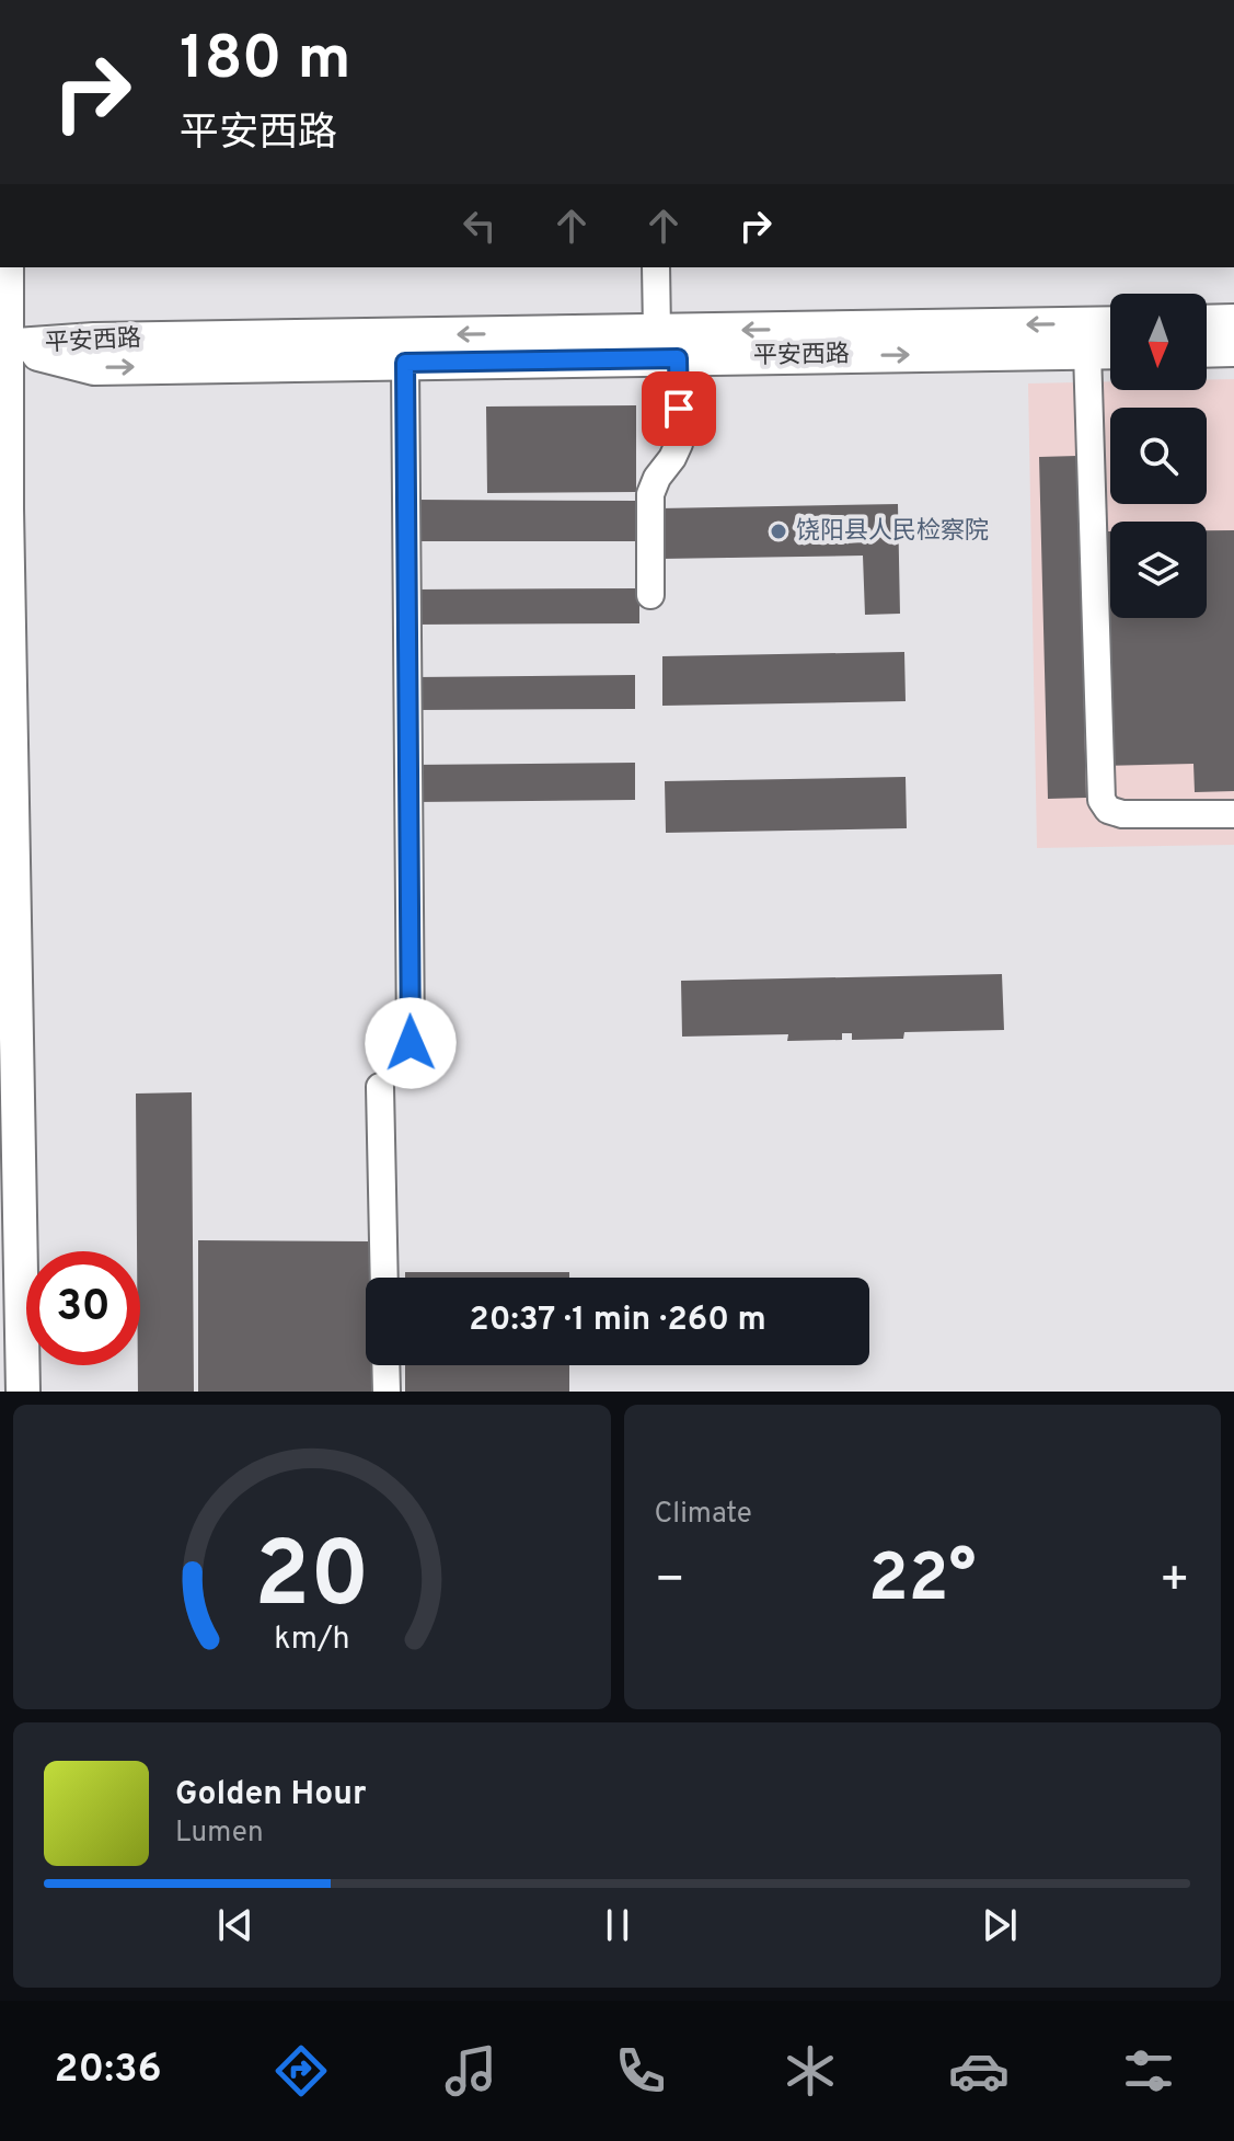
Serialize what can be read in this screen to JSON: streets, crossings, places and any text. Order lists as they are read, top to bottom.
{
  "streets": {
    "main road": ["平安西路"]
  },
  "places": ["饶阳县人民检察院"],
  "north": "bottom",
  "page": {
    "turn": ["180 m", "平安西路"],
    "limit": "30",
    "trip": "20:37 · 1 min · 260 m",
    "tile": "Climate",
    "heat": ["−", "22°", "+"],
    "song": ["Golden Hour", "Lumen"],
    "tabs": "20:36",
    "gauge": ["20", "km/h"]
  }
}
